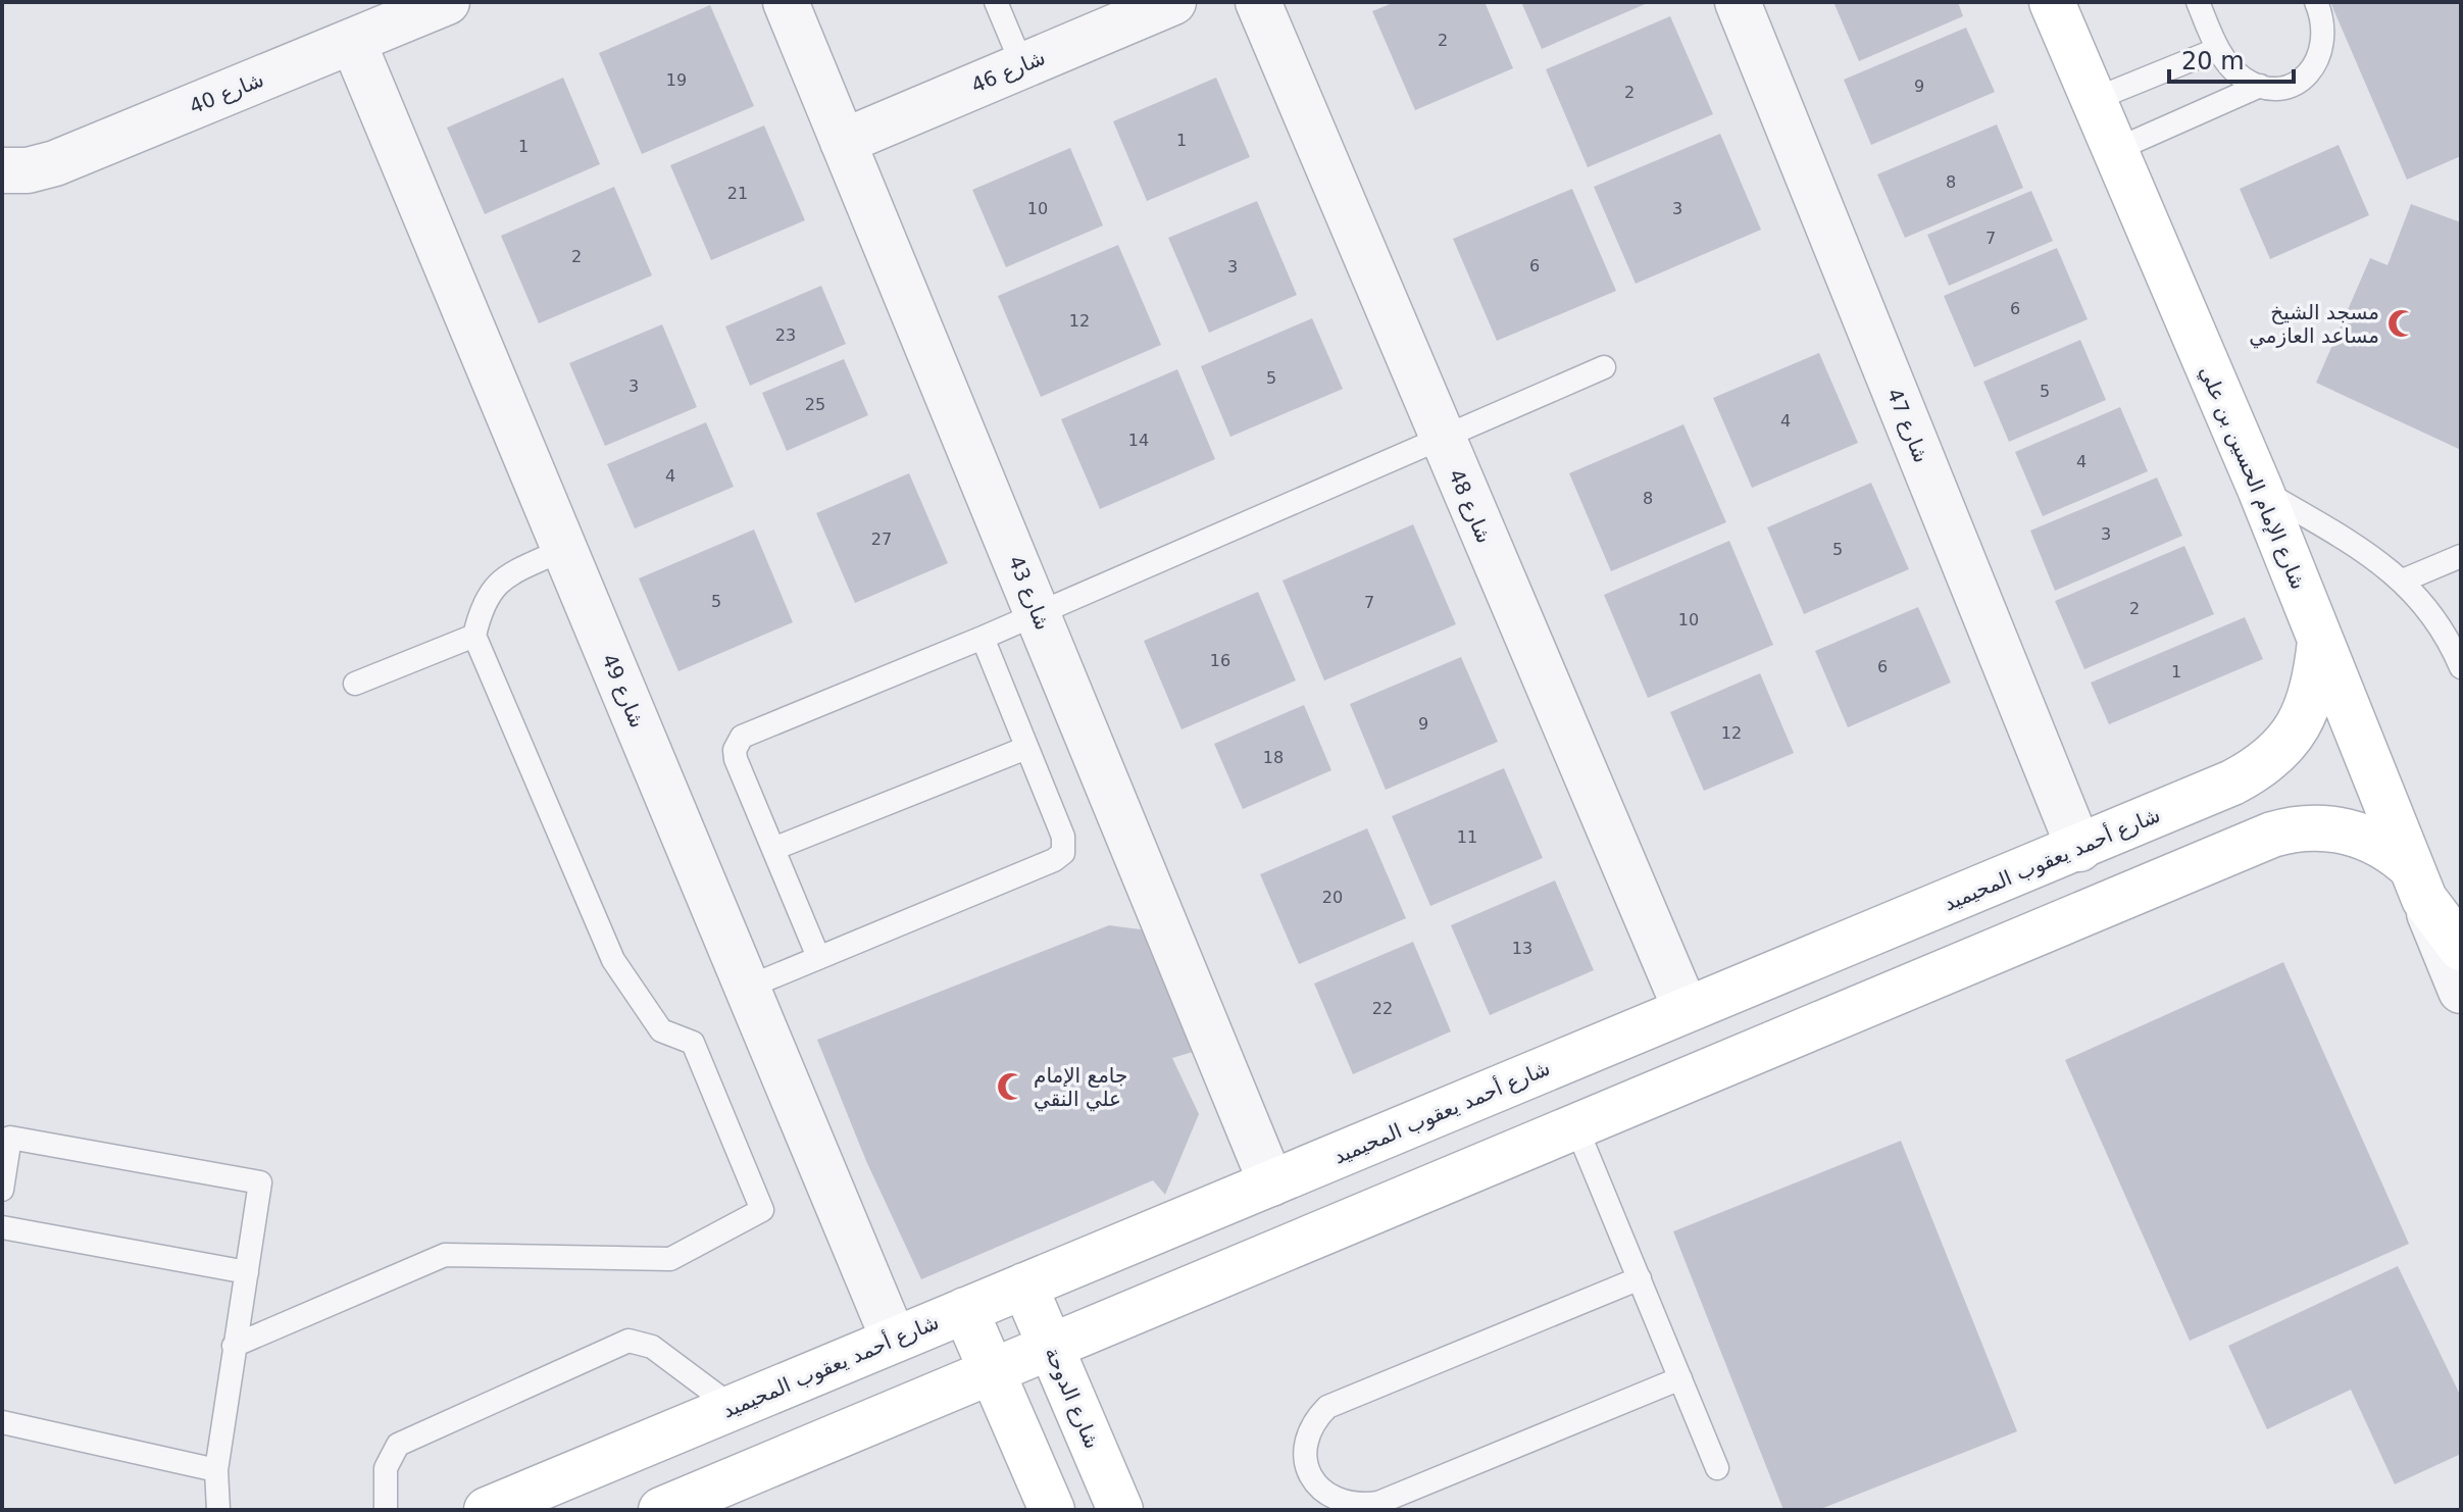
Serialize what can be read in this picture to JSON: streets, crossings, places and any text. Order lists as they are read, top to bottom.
{
  "streets": {
    "street": [
      "شارع 46",
      "شارع 40",
      "شارع 47",
      "شارع الإمام الحسين بن علي",
      "شارع 48",
      "شارع 43",
      "شارع 49",
      "شارع أحمد يعقوب المحيميد",
      "شارع الدوحة"
    ]
  },
  "crossings": [
    ["شارع 46", "شارع 43"],
    ["شارع 40", "شارع 49"],
    ["شارع 47", "شارع أحمد يعقوب المحيميد"],
    ["شارع الإمام الحسين بن علي", "شارع أحمد يعقوب المحيميد"],
    ["شارع 48", "شارع أحمد يعقوب المحيميد"],
    ["شارع 43", "شارع أحمد يعقوب المحيميد"],
    ["شارع 49", "شارع أحمد يعقوب المحيميد"],
    ["شارع أحمد يعقوب المحيميد", "شارع الدوحة"]
  ],
  "places": {
    "mosque": ["مسجد الشيخ مساعد العازمي", "جامع الإمام علي النقي"]
  },
  "house_numbers": [
    "2",
    "19",
    "9",
    "2",
    "1",
    "1",
    "8",
    "21",
    "10",
    "3",
    "7",
    "2",
    "6",
    "3",
    "6",
    "12",
    "23",
    "5",
    "3",
    "5",
    "25",
    "4",
    "14",
    "4",
    "4",
    "8",
    "3",
    "27",
    "5",
    "5",
    "7",
    "2",
    "10",
    "16",
    "6",
    "1",
    "9",
    "12",
    "18",
    "11",
    "20",
    "13",
    "22"
  ],
  "scale_bar": "20 m"
}
